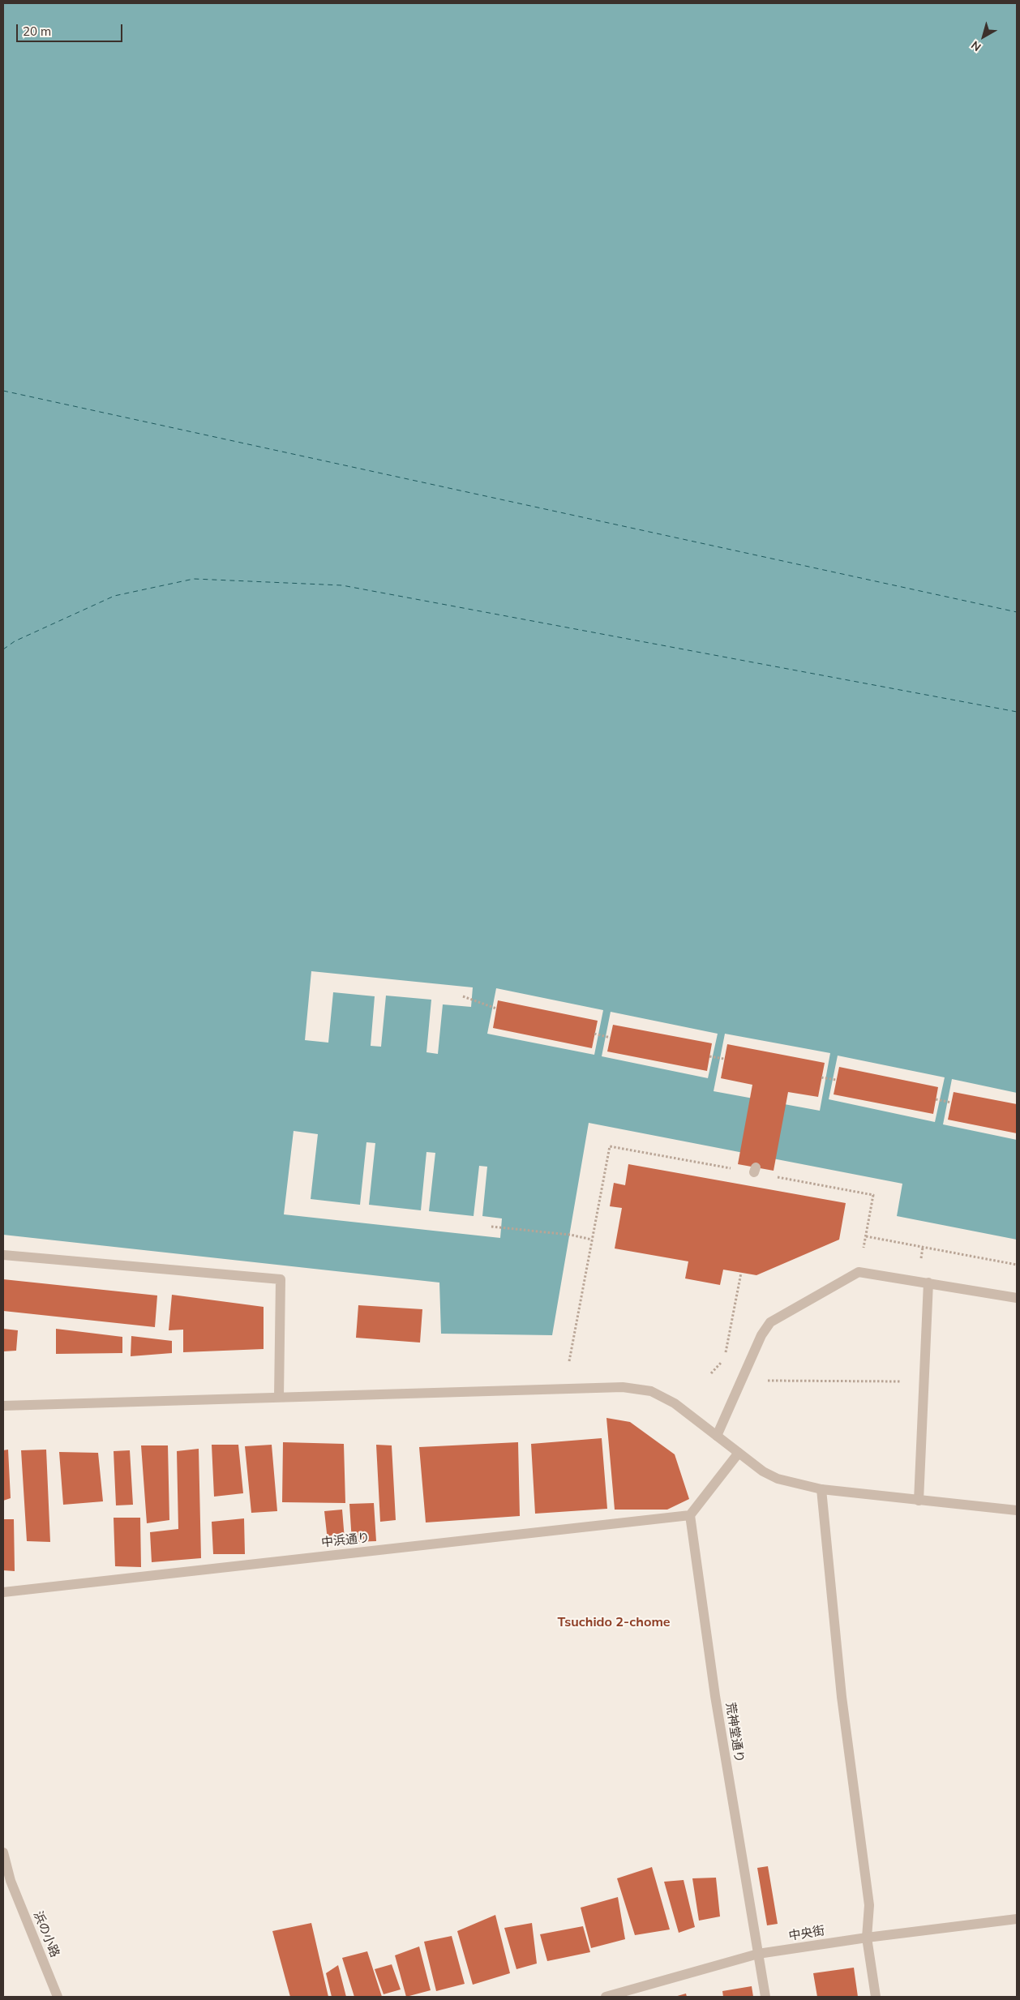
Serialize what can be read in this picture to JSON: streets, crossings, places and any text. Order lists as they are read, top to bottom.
{
  "streets": {
    "street": [
      "中浜通り",
      "荒神堂通り",
      "中央街",
      "浜の小路"
    ]
  },
  "crossings": [
    ["中浜通り", "荒神堂通り"],
    ["荒神堂通り", "中央街"]
  ],
  "districts": ["Tsuchido 2-chome"],
  "scale_bar": "20 m",
  "north": "bottom left"
}
